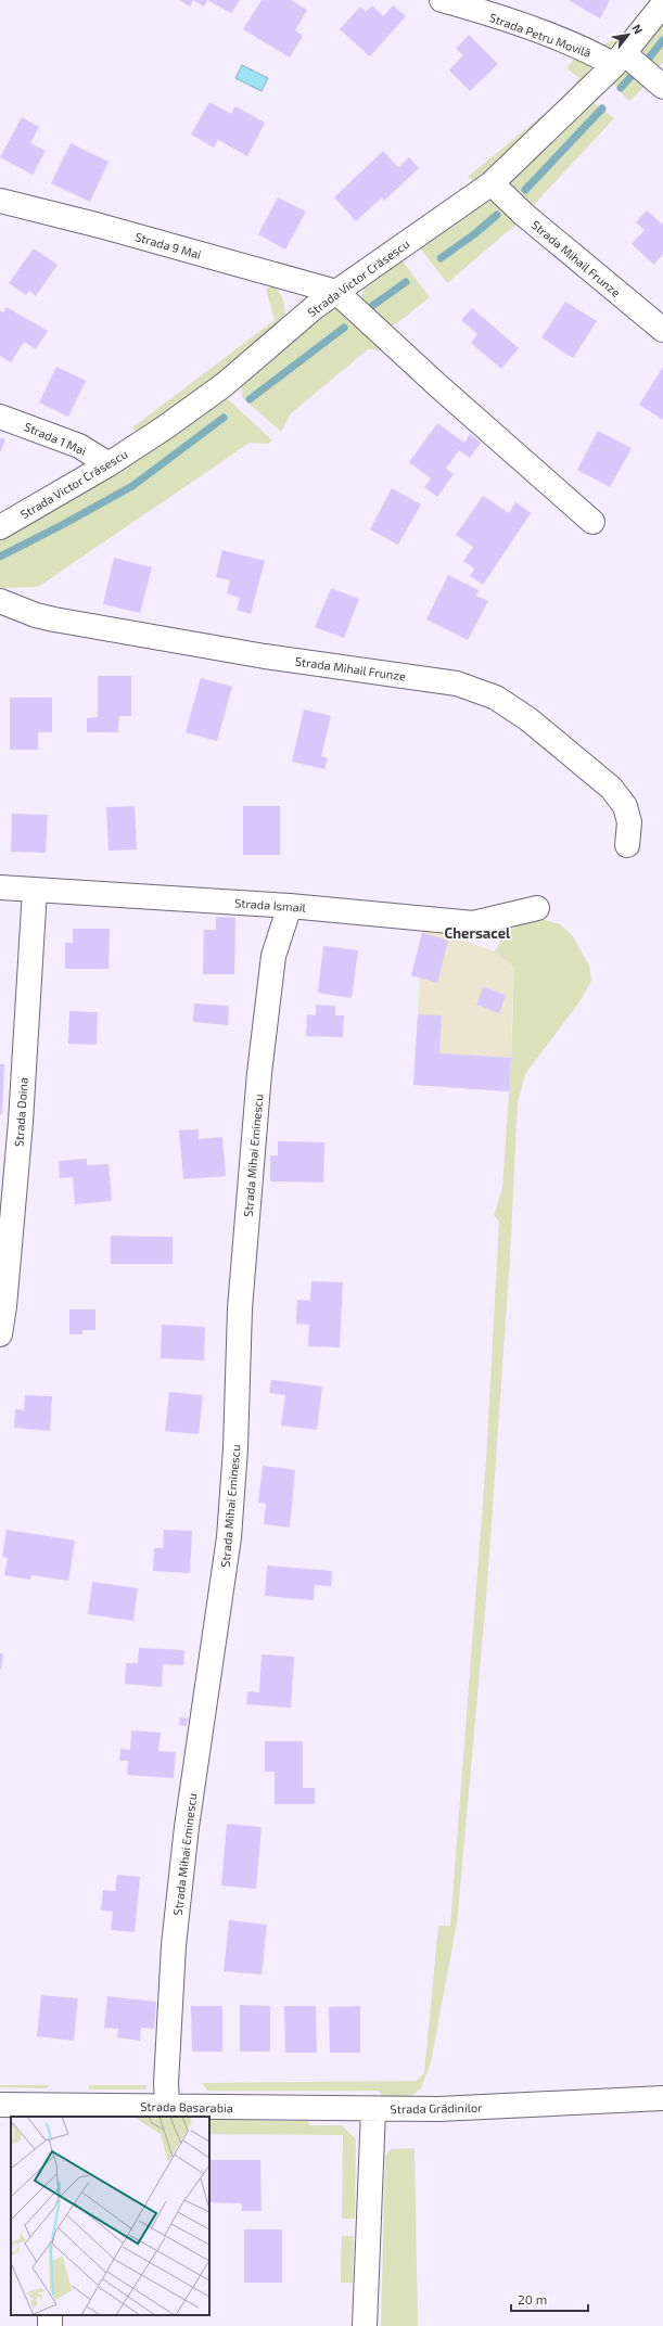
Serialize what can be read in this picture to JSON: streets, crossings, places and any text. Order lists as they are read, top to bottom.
{
  "streets": {
    "street": [
      "Strada Petru Movilă",
      "Strada 9 Mai",
      "Strada Mihail Frunze",
      "Strada Victor Crăsescu",
      "Strada 1 Mai",
      "Strada Ismail",
      "Strada Doina",
      "Strada Mihai Eminescu",
      "Strada Basarabia",
      "Strada Grădinilor"
    ]
  },
  "crossings": [
    ["Strada Petru Movilă", "Strada Victor Crăsescu"],
    ["Strada 9 Mai", "Strada Victor Crăsescu"],
    ["Strada Mihail Frunze", "Strada Victor Crăsescu"],
    ["Strada Victor Crăsescu", "Strada 1 Mai"],
    ["Strada Ismail", "Strada Doina"],
    ["Strada Ismail", "Strada Mihai Eminescu"],
    ["Strada Mihai Eminescu", "Strada Basarabia"],
    ["Strada Basarabia", "Strada Grădinilor"]
  ],
  "districts": ["Chersacel"],
  "scale_bar": "20 m",
  "north": "top right"
}
